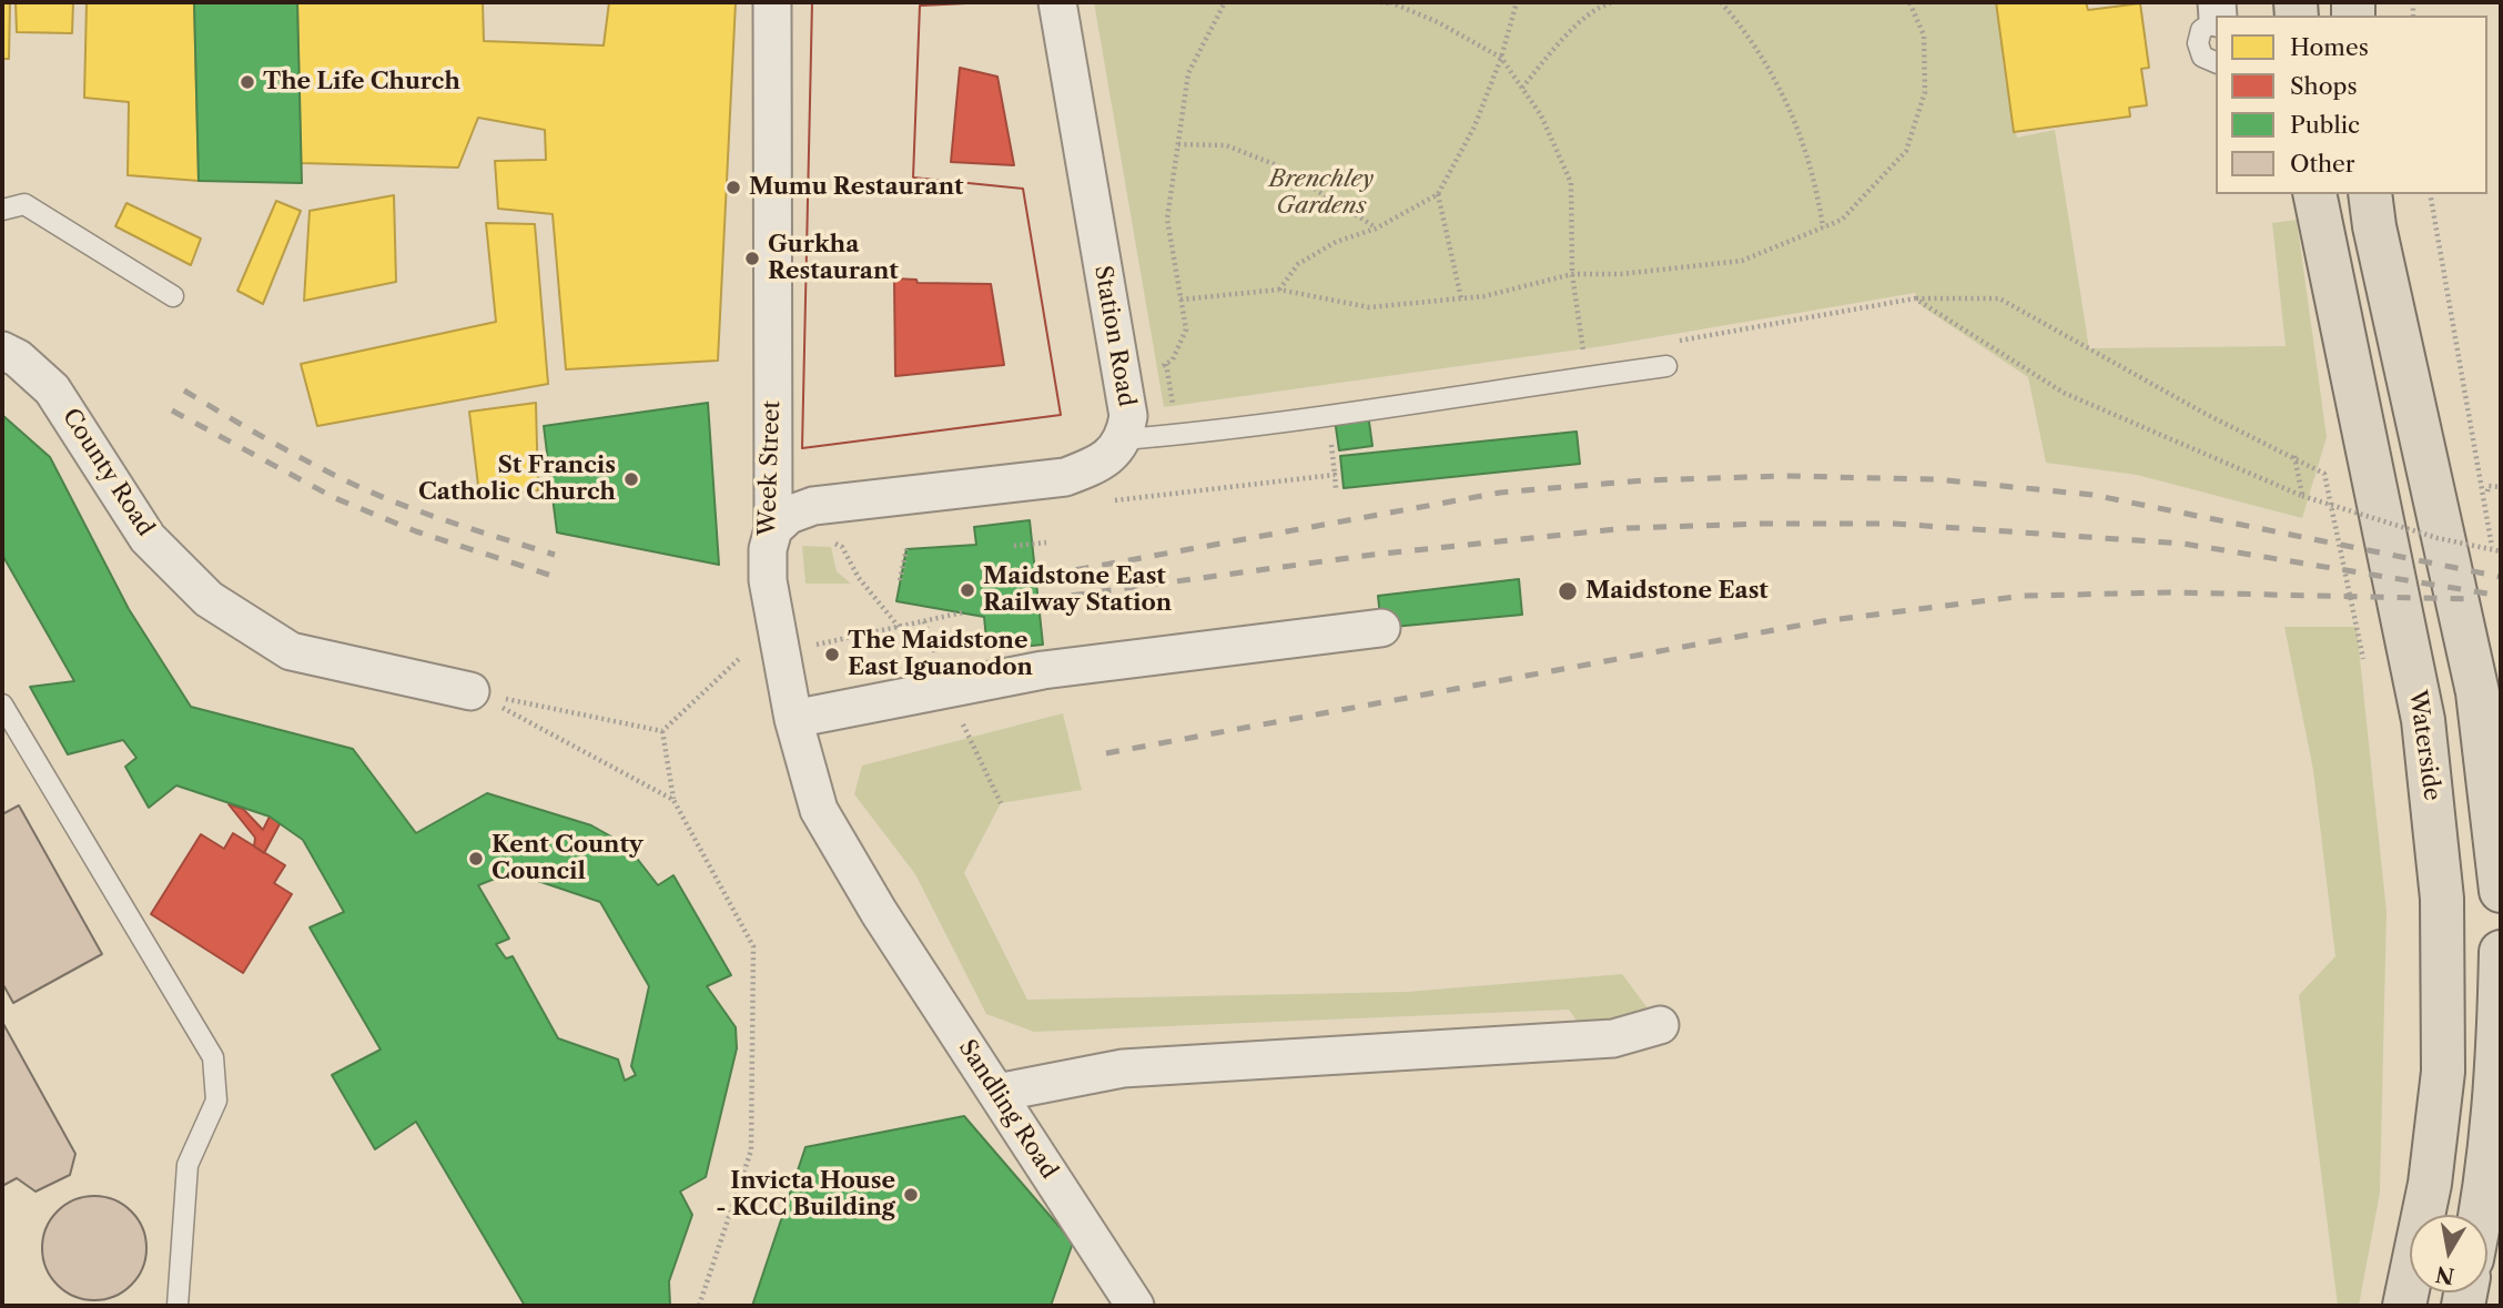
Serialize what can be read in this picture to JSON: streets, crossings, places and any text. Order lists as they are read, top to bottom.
{
  "streets": {
    "highway": ["Waterside"],
    "street": [
      "Station Road",
      "Week Street",
      "County Road",
      "Sandling Road"
    ]
  },
  "crossings": [
    ["Week Street", "Sandling Road"]
  ],
  "parks": ["Brenchley Gardens"],
  "places": [
    "The Life Church",
    "Mumu Restaurant",
    "Gurkha Restaurant",
    "St Francis Catholic Church",
    "Maidstone East Railway Station",
    "Maidstone East",
    "The Maidstone East Iguanodon",
    "Kent County Council",
    "Invicta House - KCC Building"
  ],
  "legend": [
    "Homes",
    "Shops",
    "Public",
    "Other"
  ],
  "north": "bottom"
}
